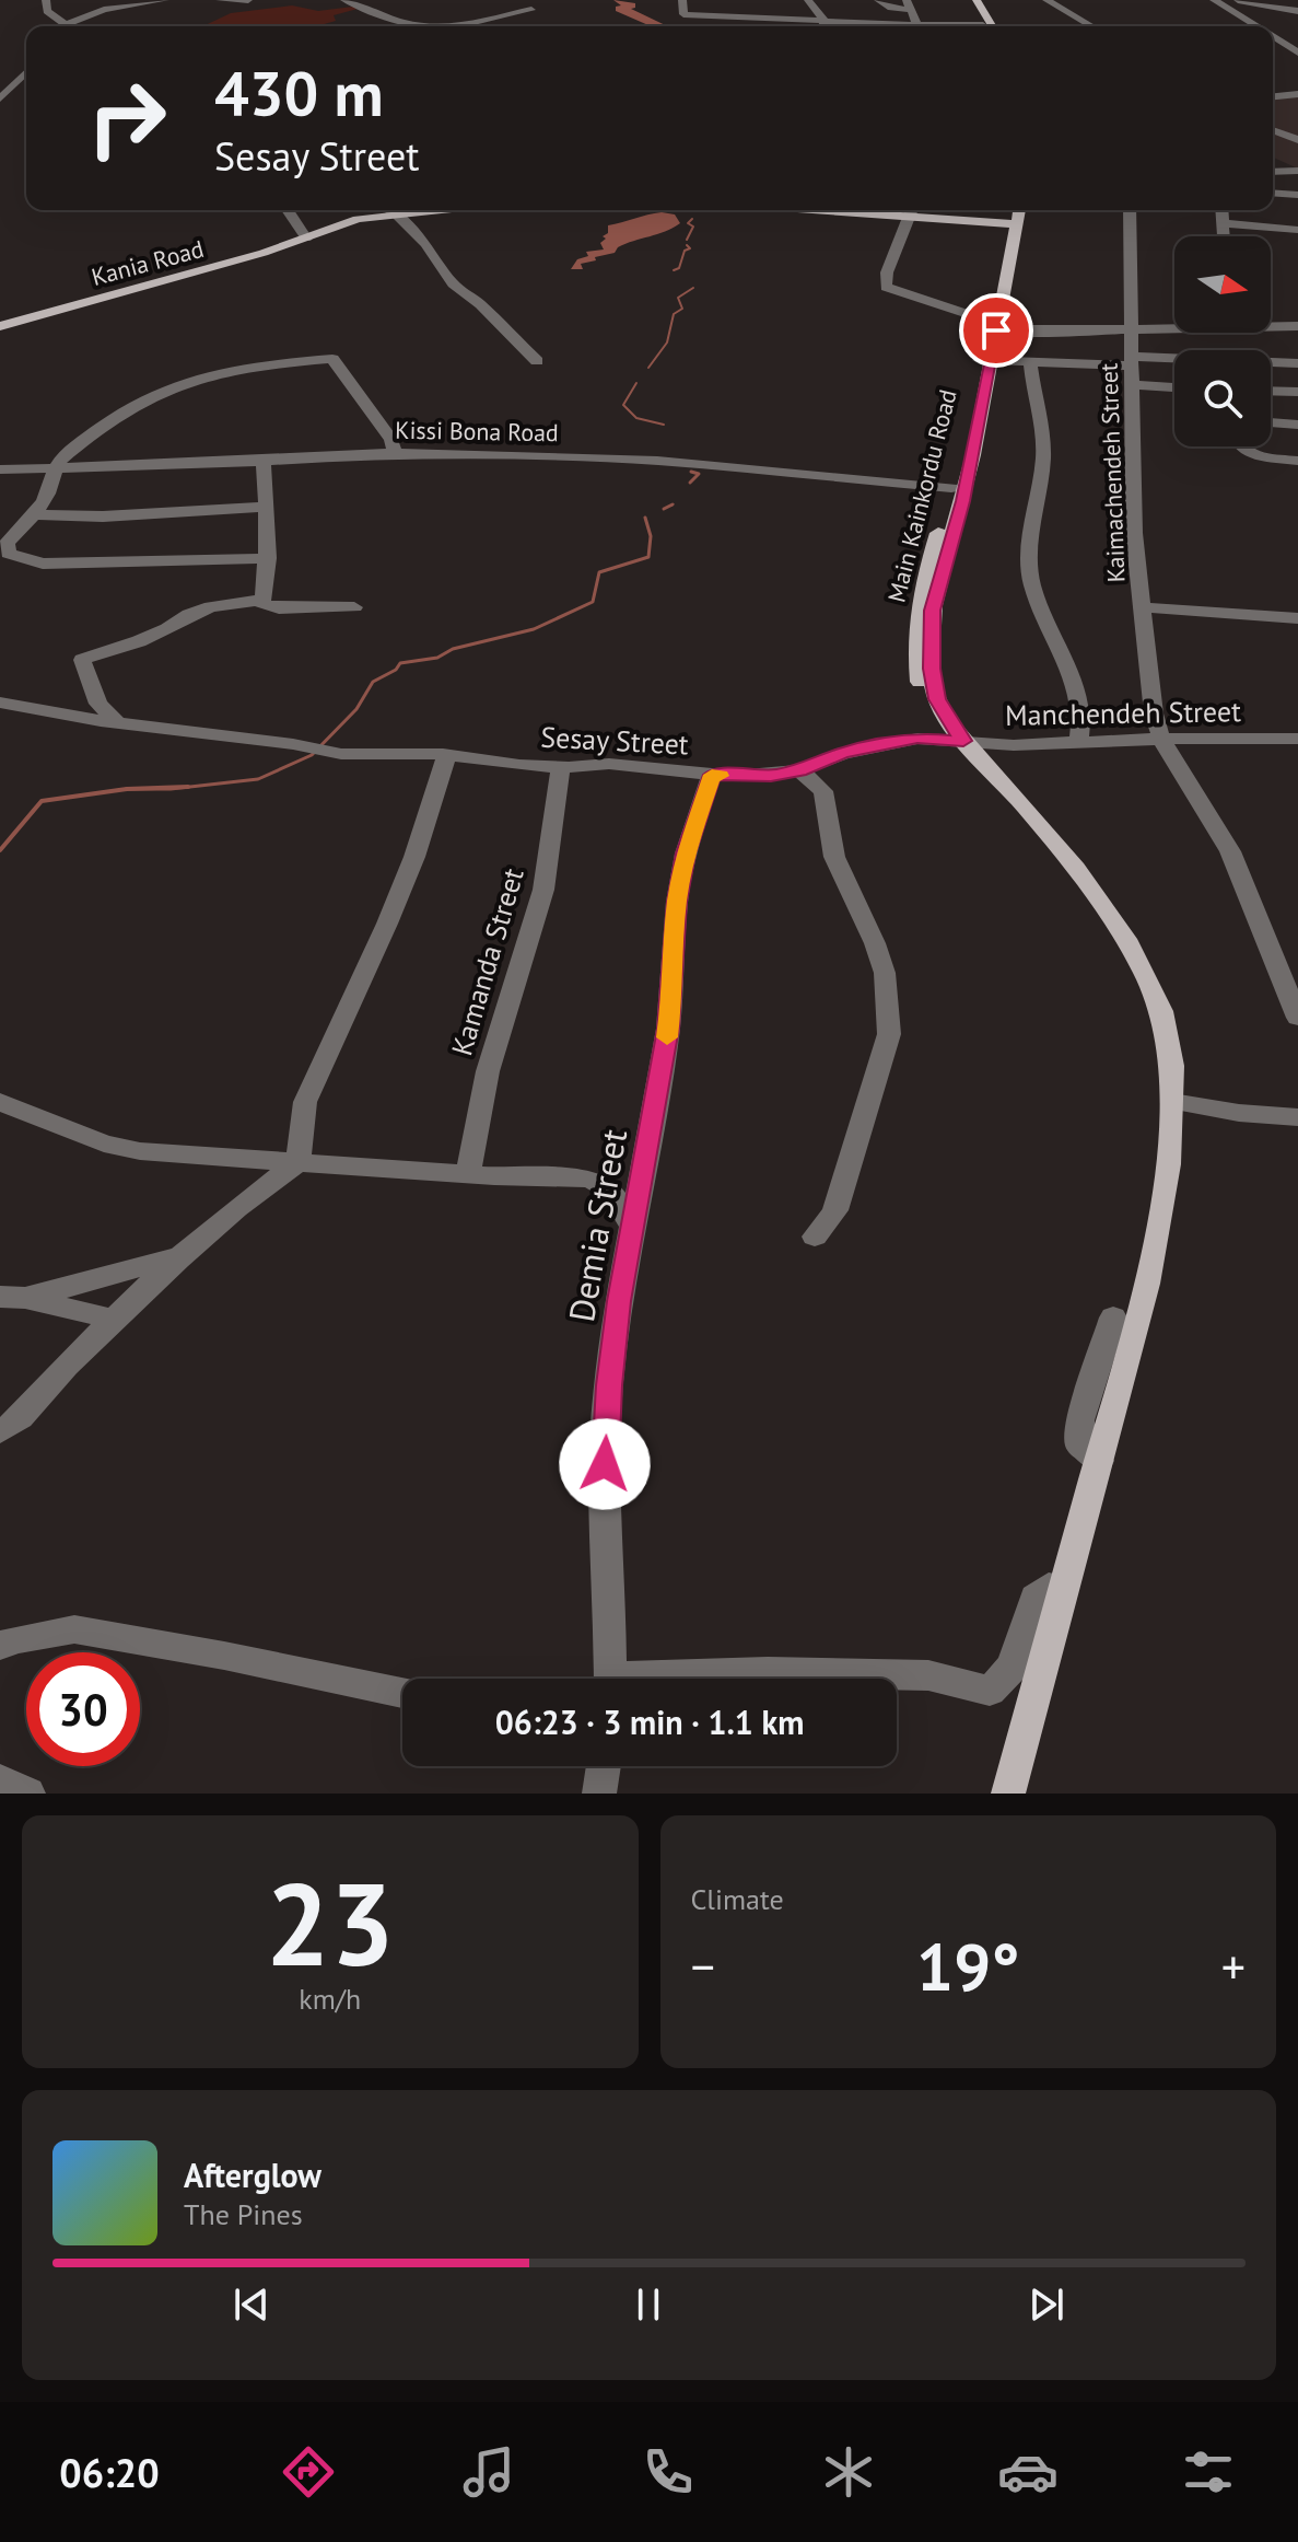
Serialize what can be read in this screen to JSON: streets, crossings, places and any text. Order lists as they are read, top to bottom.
{
  "streets": {
    "main road": ["Kania Road", "Main Kainkordu Road"],
    "street": [
      "Kissi Bona Road",
      "Kaimachendeh Street",
      "Manchendeh Street",
      "Sesay Street",
      "Kamanda Street",
      "Demia Street"
    ]
  },
  "crossings": [
    ["Kissi Bona Road", "Main Kainkordu Road"],
    ["Kaimachendeh Street", "Manchendeh Street"],
    ["Main Kainkordu Road", "Manchendeh Street"],
    ["Main Kainkordu Road", "Sesay Street"],
    ["Manchendeh Street", "Sesay Street"],
    ["Sesay Street", "Kamanda Street"],
    ["Sesay Street", "Demia Street"]
  ],
  "north": "right",
  "page": {
    "turn": ["430 m", "Sesay Street"],
    "limit": "30",
    "trip": "06:23 · 3 min · 1.1 km",
    "tile": [
      ["23", "km/h"],
      "Climate"
    ],
    "heat": ["−", "19°", "+"],
    "song": ["Afterglow", "The Pines"],
    "tabs": "06:20"
  }
}
